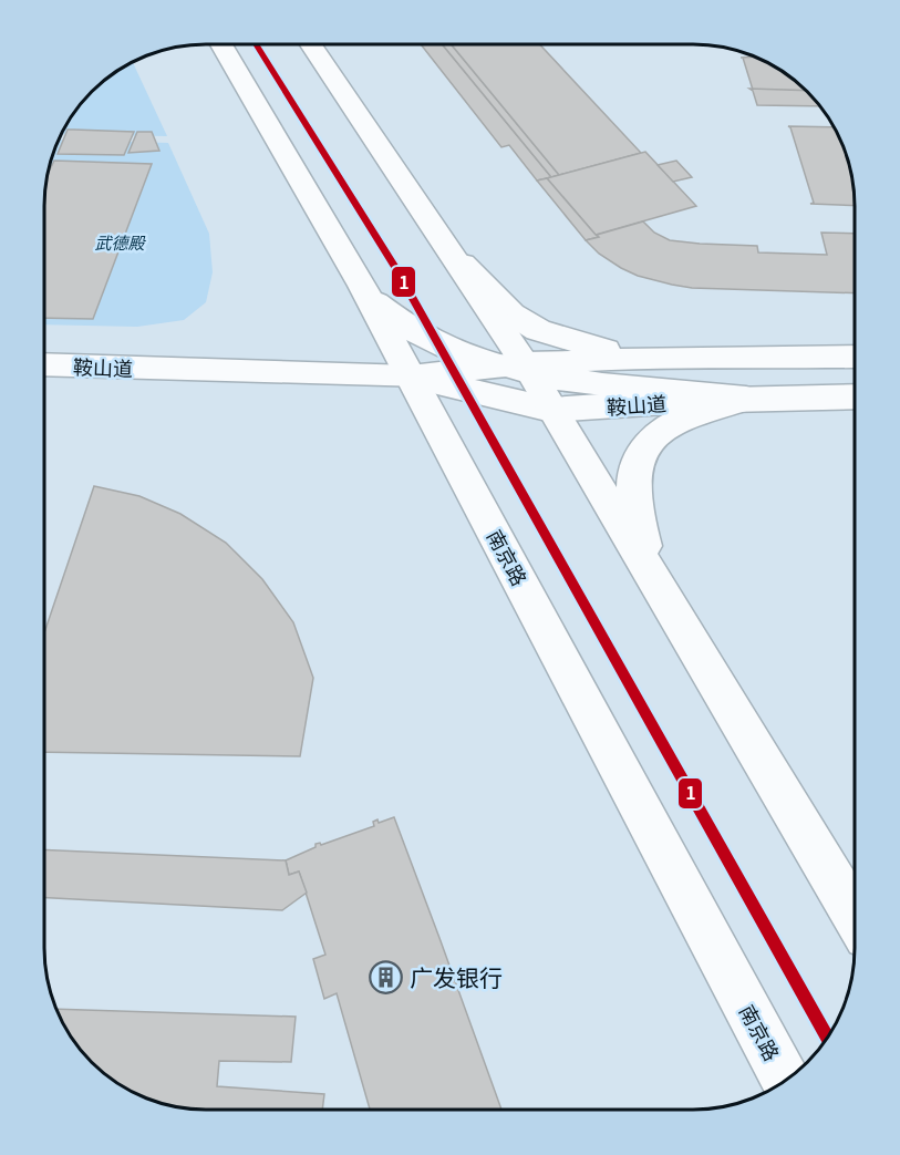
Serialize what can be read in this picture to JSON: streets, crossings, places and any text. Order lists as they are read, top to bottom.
{
  "streets": {
    "main road": ["鞍山道", "南京路"]
  },
  "crossings": [
    ["鞍山道", "南京路"]
  ],
  "parks": ["武德殿"],
  "places": {
    "building": ["广发银行"]
  },
  "lines": ["transit line 1"]
}
